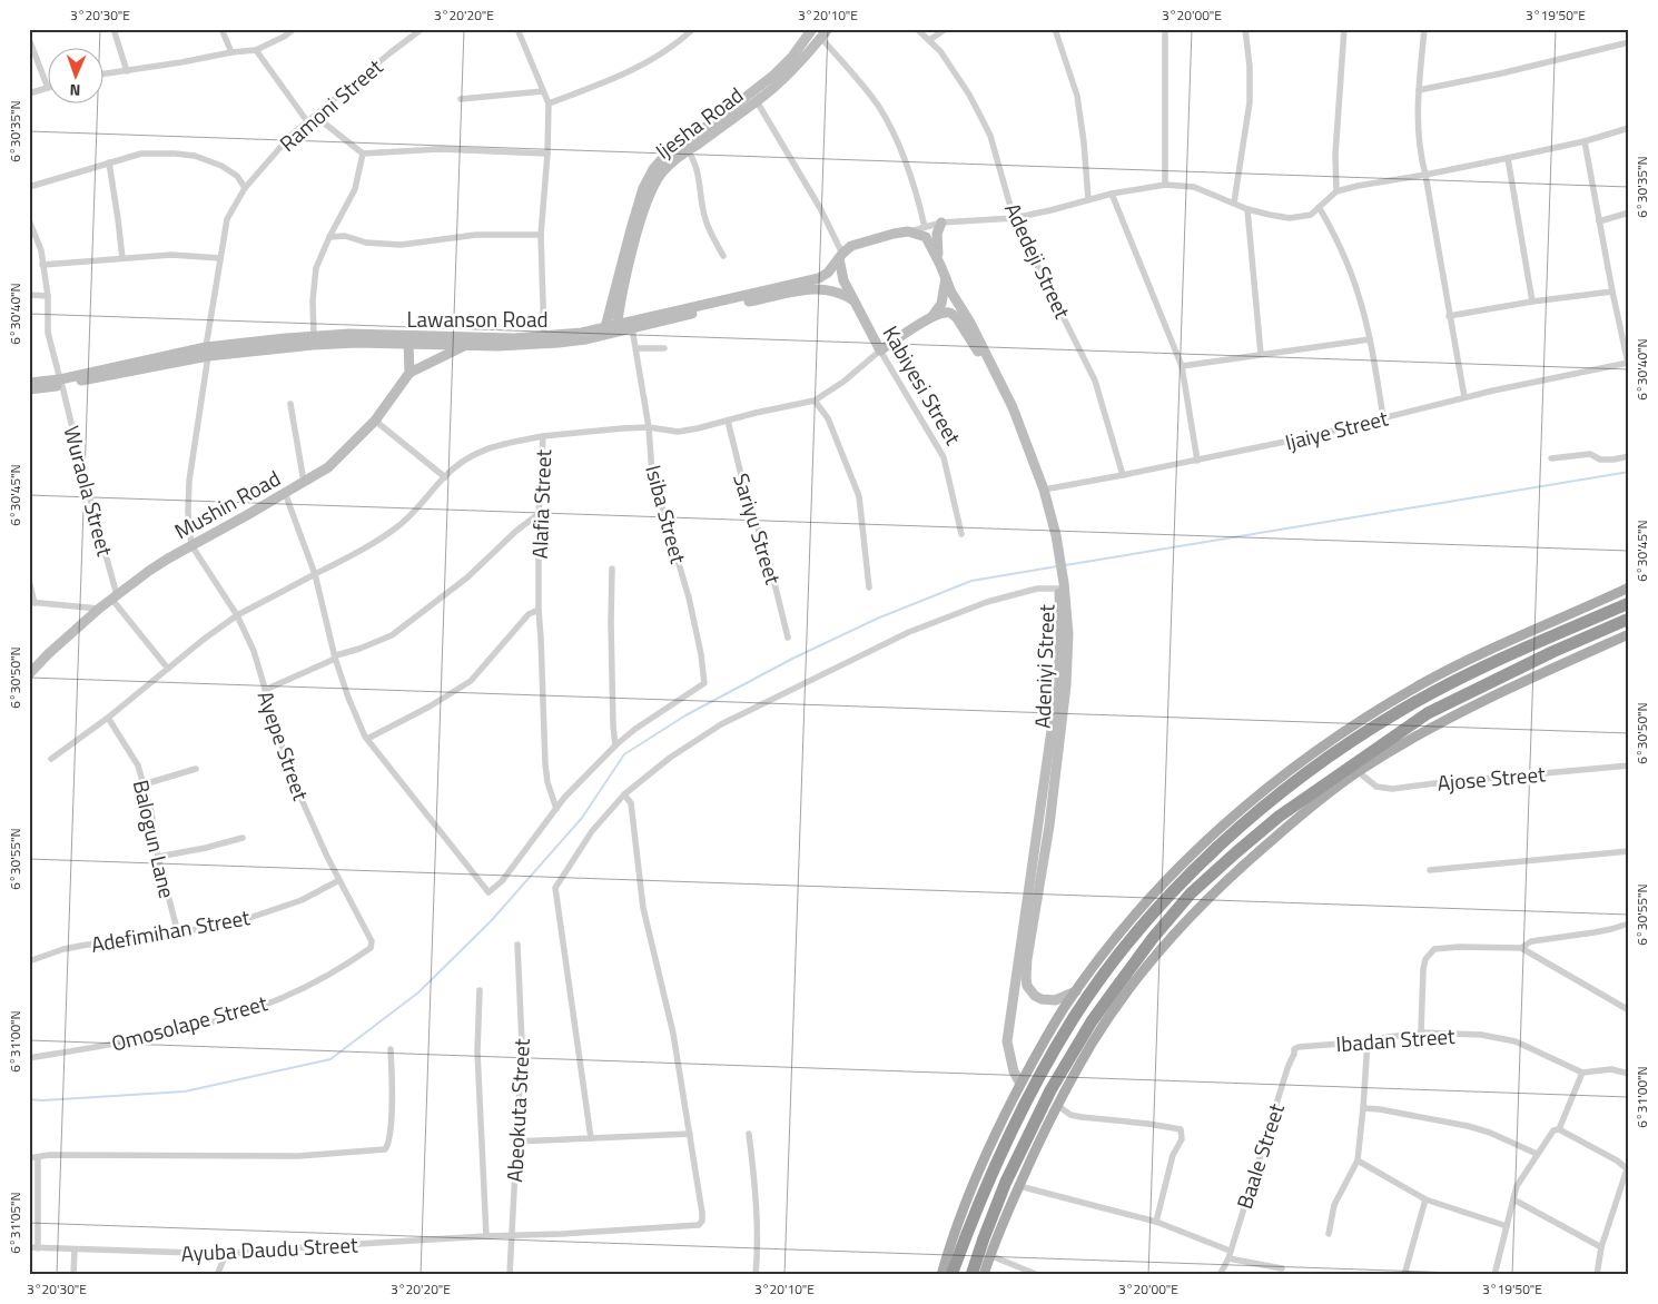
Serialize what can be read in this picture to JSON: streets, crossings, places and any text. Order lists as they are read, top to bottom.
{
  "streets": {
    "street": [
      "Ramoni Street",
      "Ijesha Road",
      "Adedeji Street",
      "Lawanson Road",
      "Kabiyesi Street",
      "Ijaiye Street",
      "Wuraola Street",
      "Mushin Road",
      "Alafia Street",
      "Isiba Street",
      "Sariyu Street",
      "Adeniyi Street",
      "Ayepe Street",
      "Ajose Street",
      "Balogun Lane",
      "Adefimihan Street",
      "Omosolape Street",
      "Ibadan Street",
      "Abeokuta Street",
      "Baale Street",
      "Ayuba Daudu Street"
    ]
  },
  "crossings": [
    ["Ramoni Street", "Lawanson Road"],
    ["Ramoni Street", "Mushin Road"],
    ["Ramoni Street", "Ayepe Street"],
    ["Ijesha Road", "Lawanson Road"],
    ["Adedeji Street", "Ijaiye Street"],
    ["Lawanson Road", "Kabiyesi Street"],
    ["Lawanson Road", "Wuraola Street"],
    ["Lawanson Road", "Adeniyi Street"],
    ["Kabiyesi Street", "Adeniyi Street"],
    ["Ijaiye Street", "Adeniyi Street"],
    ["Wuraola Street", "Mushin Road"],
    ["Mushin Road", "Ayepe Street"],
    ["Alafia Street", "Ayepe Street"],
    ["Alafia Street", "Balogun Lane"],
    ["Ayepe Street", "Adefimihan Street"],
    ["Ayepe Street", "Omosolape Street"],
    ["Balogun Lane", "Adefimihan Street"],
    ["Ibadan Street", "Baale Street"],
    ["Abeokuta Street", "Ayuba Daudu Street"]
  ],
  "north": "bottom",
  "coordinates": [
    "3°20'30\"E",
    "3°20'20\"E",
    "3°20'10\"E",
    "3°20'00\"E",
    "3°19'50\"E",
    "6°30'35\"N",
    "6°30'40\"N",
    "6°30'45\"N",
    "6°30'50\"N",
    "6°30'55\"N",
    "6°31'00\"N",
    "6°31'05\"N"
  ]
}
